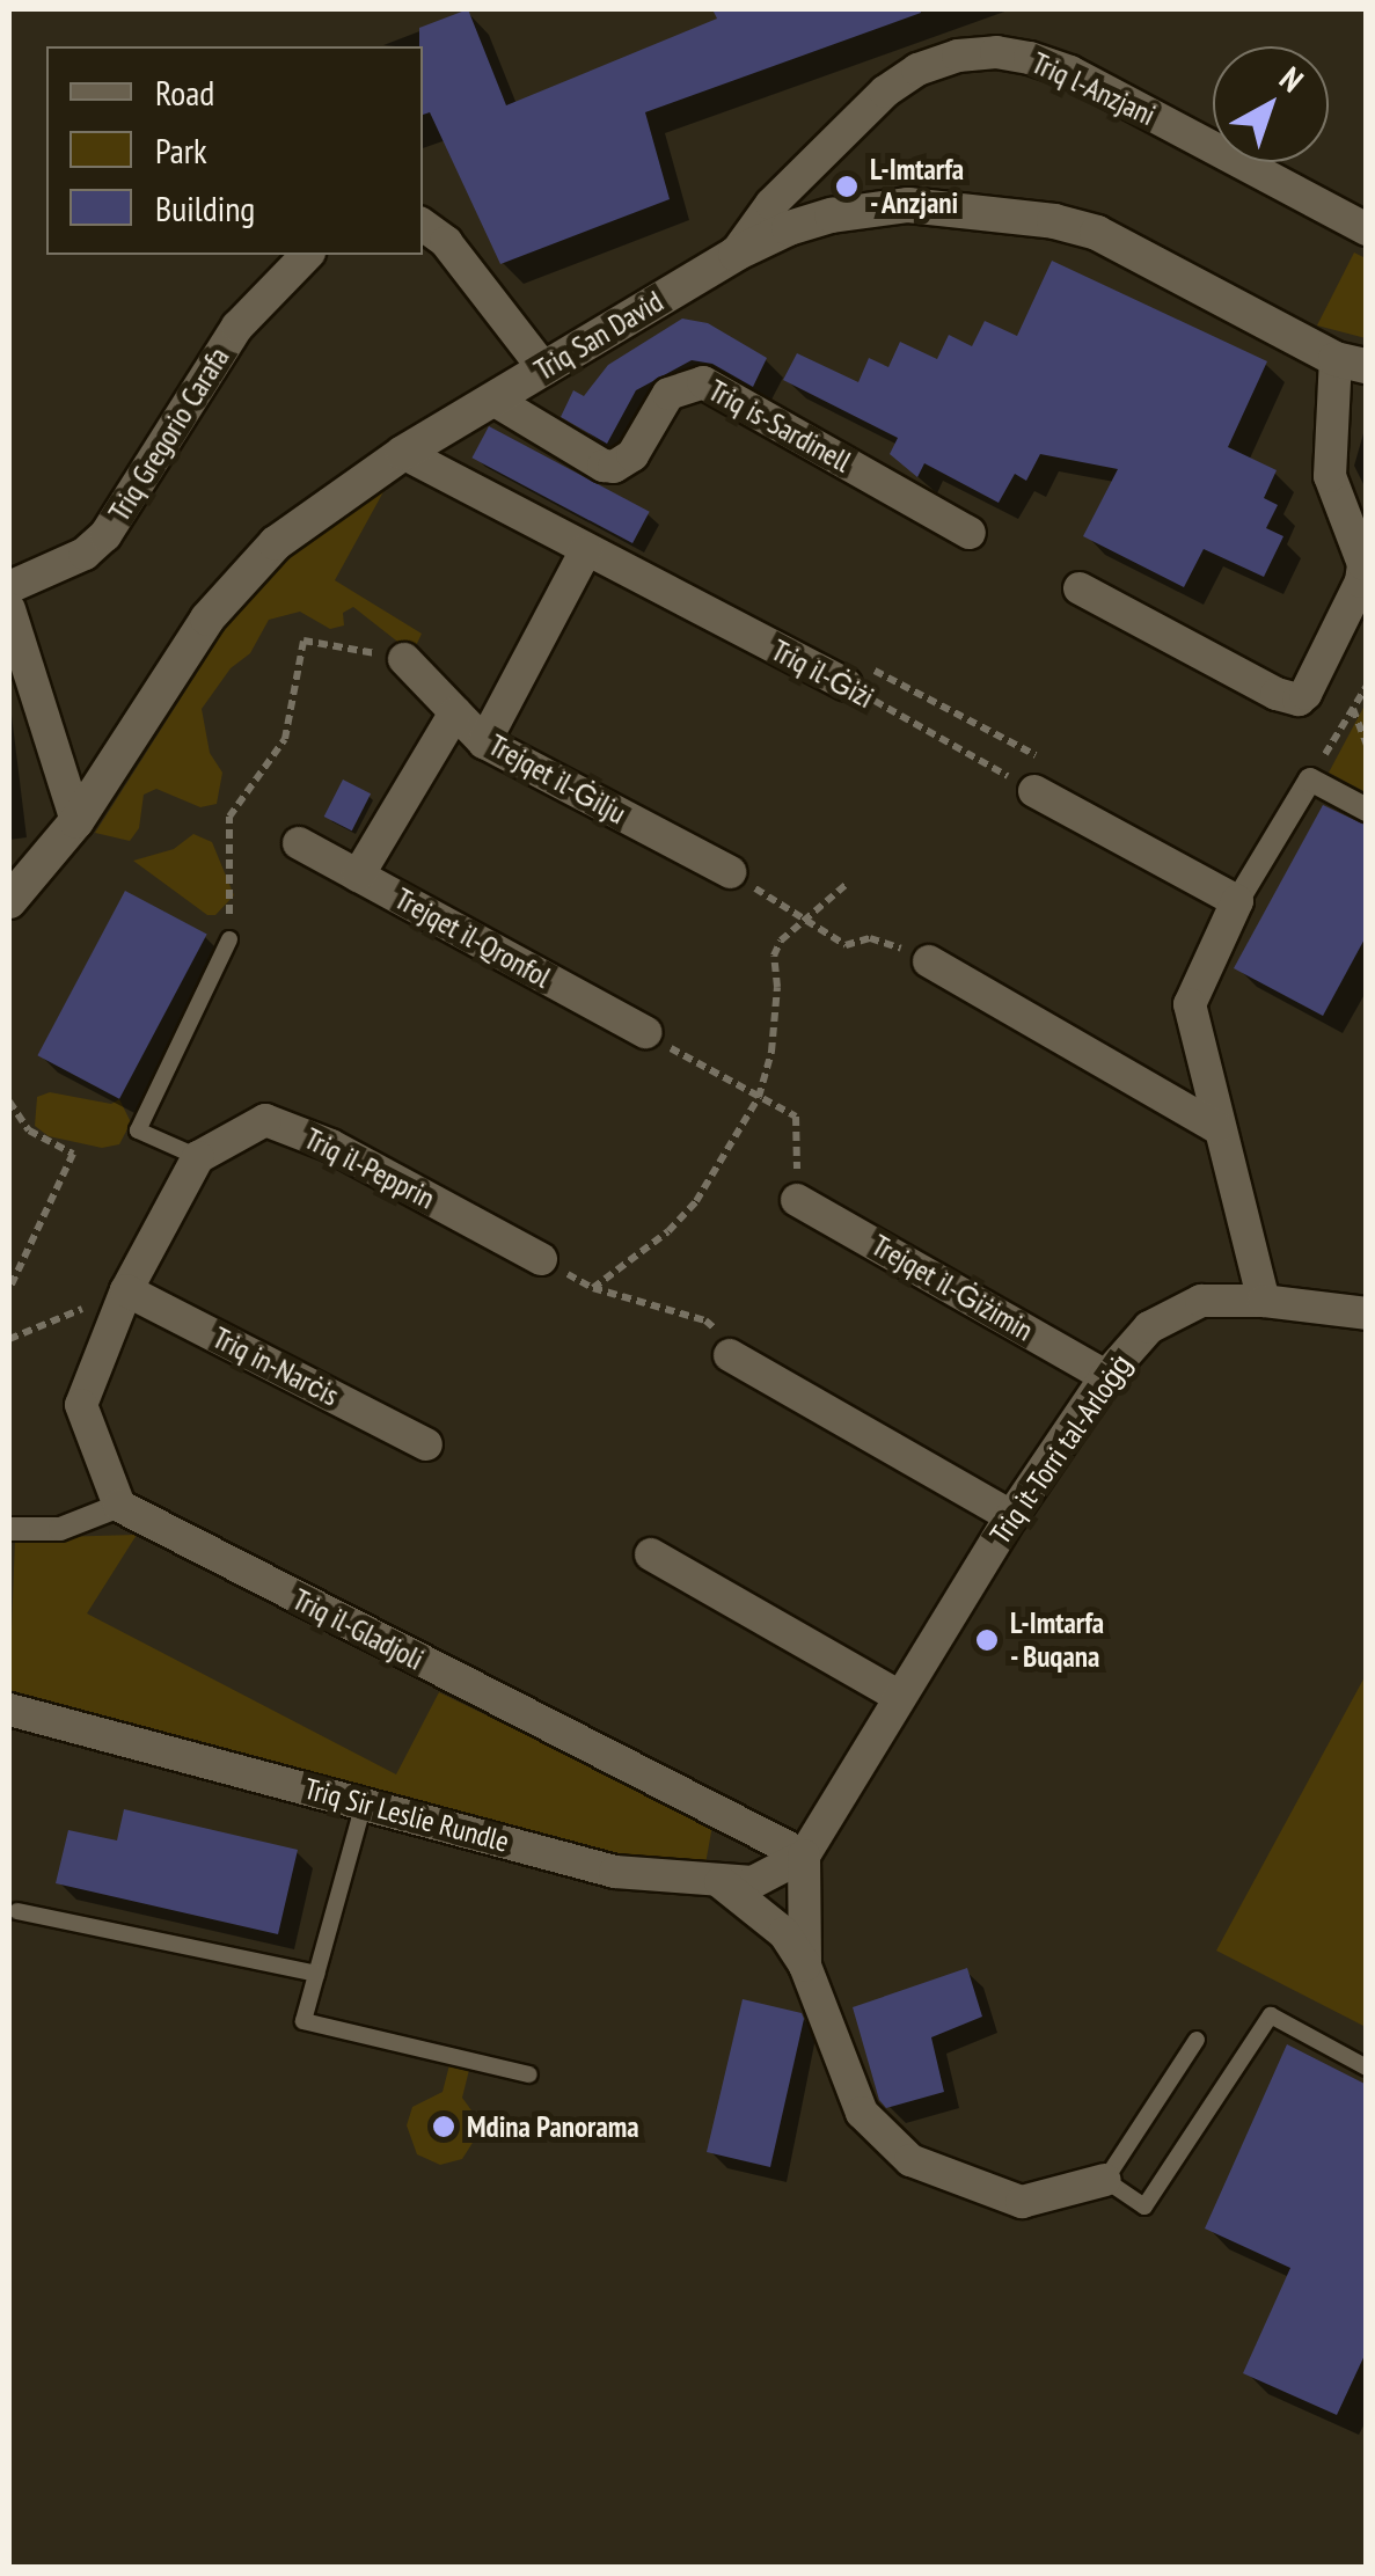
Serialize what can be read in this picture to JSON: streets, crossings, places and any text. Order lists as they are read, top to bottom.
{
  "streets": {
    "street": [
      "Triq l-Anzjani",
      "Triq San David",
      "Triq is-Sardinell",
      "Triq Gregorio Carafa",
      "Triq il-Ġiżi",
      "Trejqet il-Ġilju",
      "Trejqet il-Qronfol",
      "Triq il-Pepprin",
      "Trejqet il-Ġiżimin",
      "Triq in-Narċis",
      "Triq it-Torri tal-Arloġġ",
      "Triq il-Gladjoli",
      "Triq Sir Leslie Rundle"
    ]
  },
  "crossings": [
    ["Triq l-Anzjani", "Triq San David"],
    ["Triq San David", "Triq is-Sardinell"],
    ["Triq San David", "Triq il-Ġiżi"],
    ["Trejqet il-Ġiżimin", "Triq it-Torri tal-Arloġġ"],
    ["Triq it-Torri tal-Arloġġ", "Triq il-Gladjoli"],
    ["Triq it-Torri tal-Arloġġ", "Triq Sir Leslie Rundle"],
    ["Triq il-Gladjoli", "Triq Sir Leslie Rundle"]
  ],
  "places": ["L-Imtarfa - Anzjani", "L-Imtarfa - Buqana", "Mdina Panorama"],
  "legend": ["Road", "Park", "Building"],
  "north": "top right"
}
